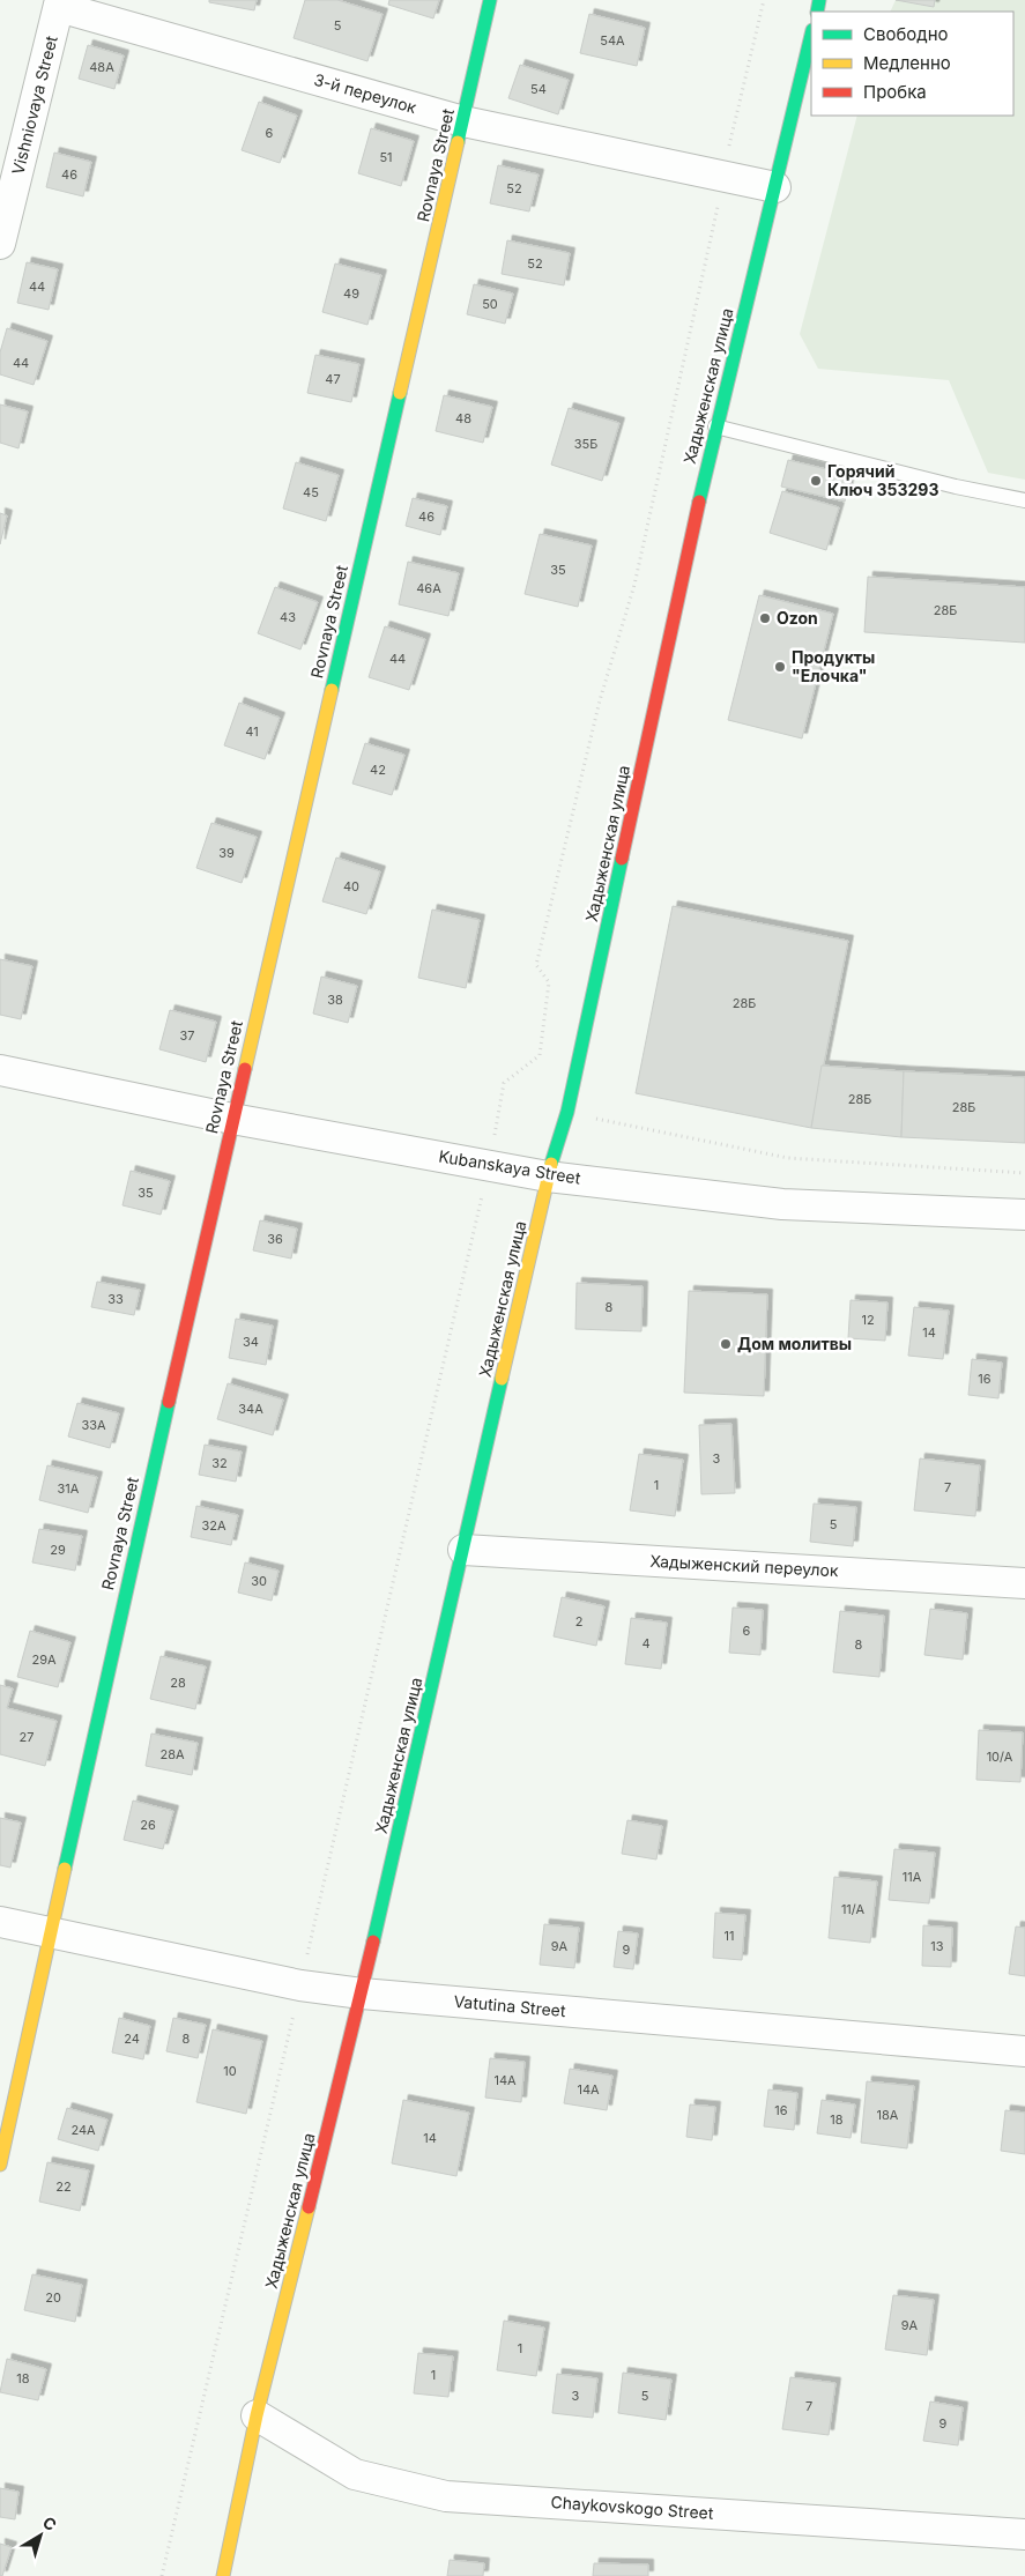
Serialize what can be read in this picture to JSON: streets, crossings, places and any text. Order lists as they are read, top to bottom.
{
  "streets": {
    "main road": ["Rovnaya Street", "Хадыженская улица"],
    "street": [
      "3-й переулок",
      "Vishniovaya Street",
      "Kubanskaya Street",
      "Хадыженский переулок",
      "Vatutina Street",
      "Chaykovskogo Street"
    ]
  },
  "crossings": [
    ["3-й переулок", "Vishniovaya Street"],
    ["3-й переулок", "Rovnaya Street"],
    ["3-й переулок", "Хадыженская улица"],
    ["Rovnaya Street", "Kubanskaya Street"],
    ["Rovnaya Street", "Vatutina Street"],
    ["Хадыженская улица", "Kubanskaya Street"],
    ["Хадыженская улица", "Хадыженский переулок"],
    ["Хадыженская улица", "Vatutina Street"],
    ["Хадыженская улица", "Chaykovskogo Street"]
  ],
  "places": [
    "Горячий Ключ 353293",
    "Ozon",
    "Продукты \"Елочка\"",
    "Дом молитвы"
  ],
  "house_numbers": [
    "5",
    "54А",
    "48А",
    "54",
    "6",
    "51",
    "46",
    "52",
    "52",
    "44",
    "49",
    "50",
    "44",
    "47",
    "48",
    "35Б",
    "45",
    "46",
    "35",
    "46А",
    "28Б",
    "43",
    "44",
    "41",
    "42",
    "39",
    "40",
    "38",
    "28Б",
    "37",
    "28Б",
    "28Б",
    "35",
    "36",
    "33",
    "8",
    "12",
    "14",
    "34",
    "16",
    "34А",
    "33А",
    "3",
    "32",
    "1",
    "7",
    "31А",
    "5",
    "32А",
    "29",
    "30",
    "2",
    "6",
    "4",
    "8",
    "29А",
    "28",
    "27",
    "28А",
    "10/А",
    "26",
    "11А",
    "11/А",
    "11",
    "9А",
    "13",
    "9",
    "24",
    "8",
    "10",
    "14А",
    "14А",
    "16",
    "18А",
    "18",
    "24А",
    "14",
    "22",
    "20",
    "9А",
    "1",
    "1",
    "18",
    "3",
    "5",
    "7",
    "9"
  ],
  "legend": ["Свободно", "Медленно", "Пробка"],
  "north": "top right"
}
